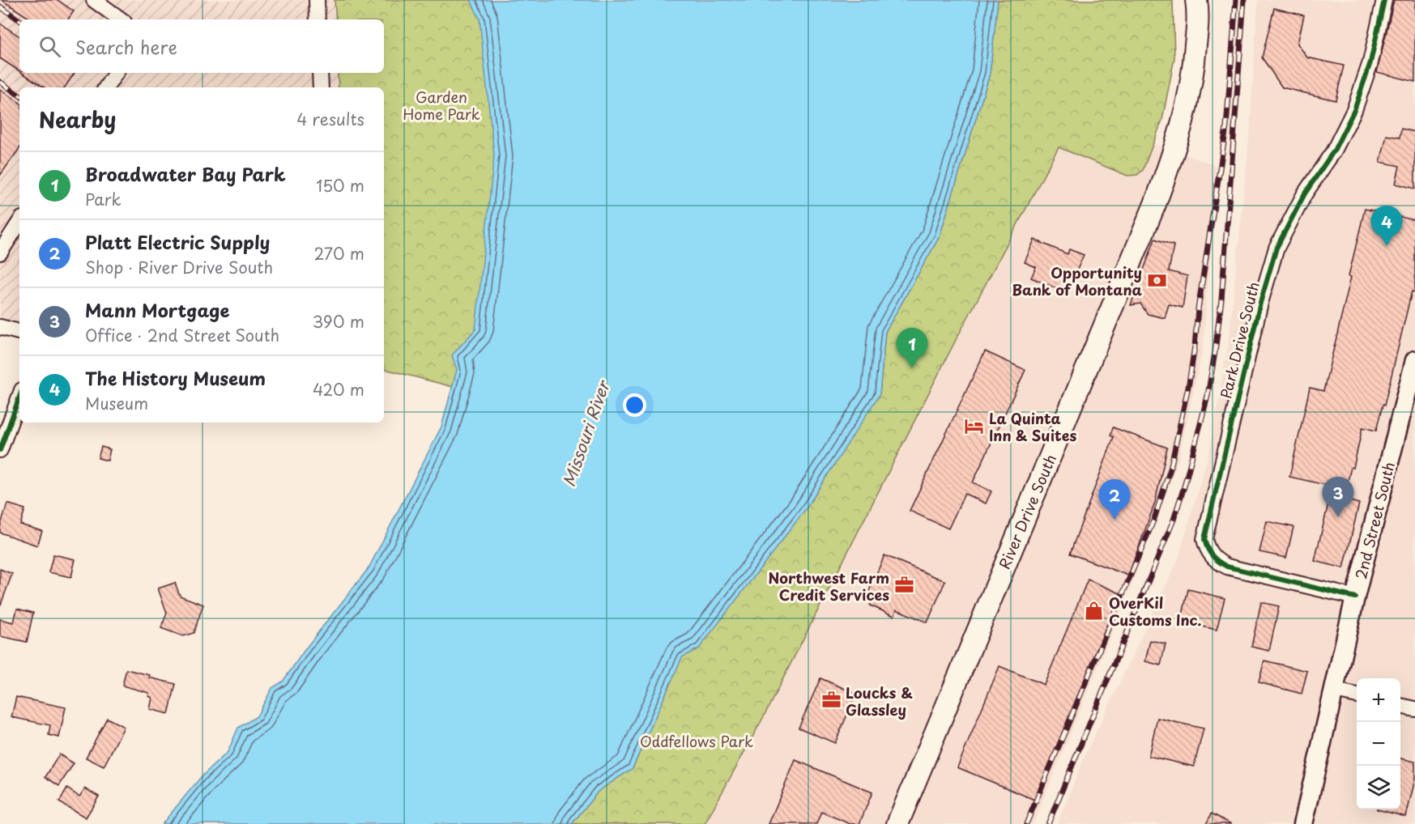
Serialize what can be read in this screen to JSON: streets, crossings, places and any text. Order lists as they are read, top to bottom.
{
  "streets": {
    "main road": ["River Drive South"],
    "street": ["Park Drive South", "2nd Street South"]
  },
  "crossings": [
    ["Park Drive South", "2nd Street South"]
  ],
  "water": ["Missouri River"],
  "parks": ["Garden Home Park", "Oddfellows Park"],
  "places": {
    "bank": ["Opportunity Bank of Montana"],
    "hotel": ["La Quinta Inn & Suites"],
    "office": ["Northwest Farm Credit Services", "Loucks & Glassley"],
    "shop": ["OverKil Customs Inc."]
  },
  "page": {
    "search": "Search here",
    "heading": ["Nearby", "4 results"],
    "list": [
      {
        "mark": "1",
        "name": "Broadwater Bay Park",
        "note": "Park",
        "value": "150 m"
      },
      {
        "mark": "2",
        "name": "Platt Electric Supply",
        "note": "Shop · River Drive South",
        "value": "270 m"
      },
      {
        "mark": "3",
        "name": "Mann Mortgage",
        "note": "Office · 2nd Street South",
        "value": "390 m"
      },
      {
        "mark": "4",
        "name": "The History Museum",
        "note": "Museum",
        "value": "420 m"
      }
    ],
    "pins": [
      "4",
      "1",
      "3",
      "2"
    ],
    "map_buttons": ["+", "−"]
  }
}
